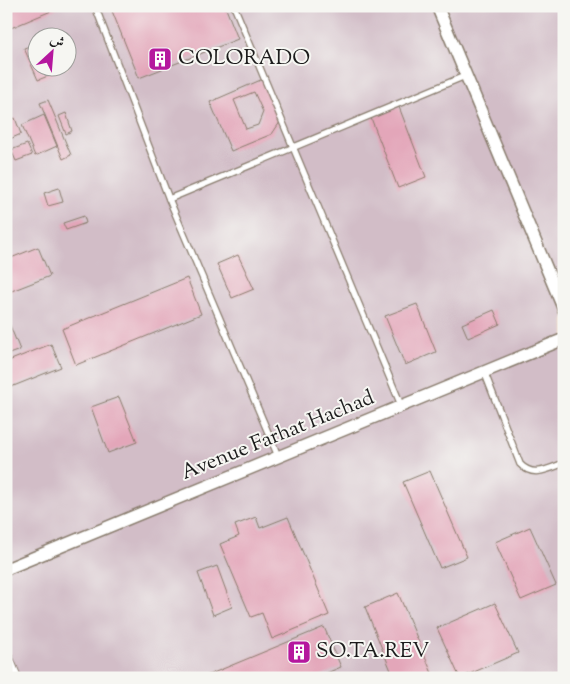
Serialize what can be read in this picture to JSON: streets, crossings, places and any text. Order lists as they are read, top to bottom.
{
  "streets": {
    "street": ["Avenue Farhat Hachad"]
  },
  "places": {
    "building": ["COLORADO", "SO.TA.REV"]
  },
  "north": "top right"
}
